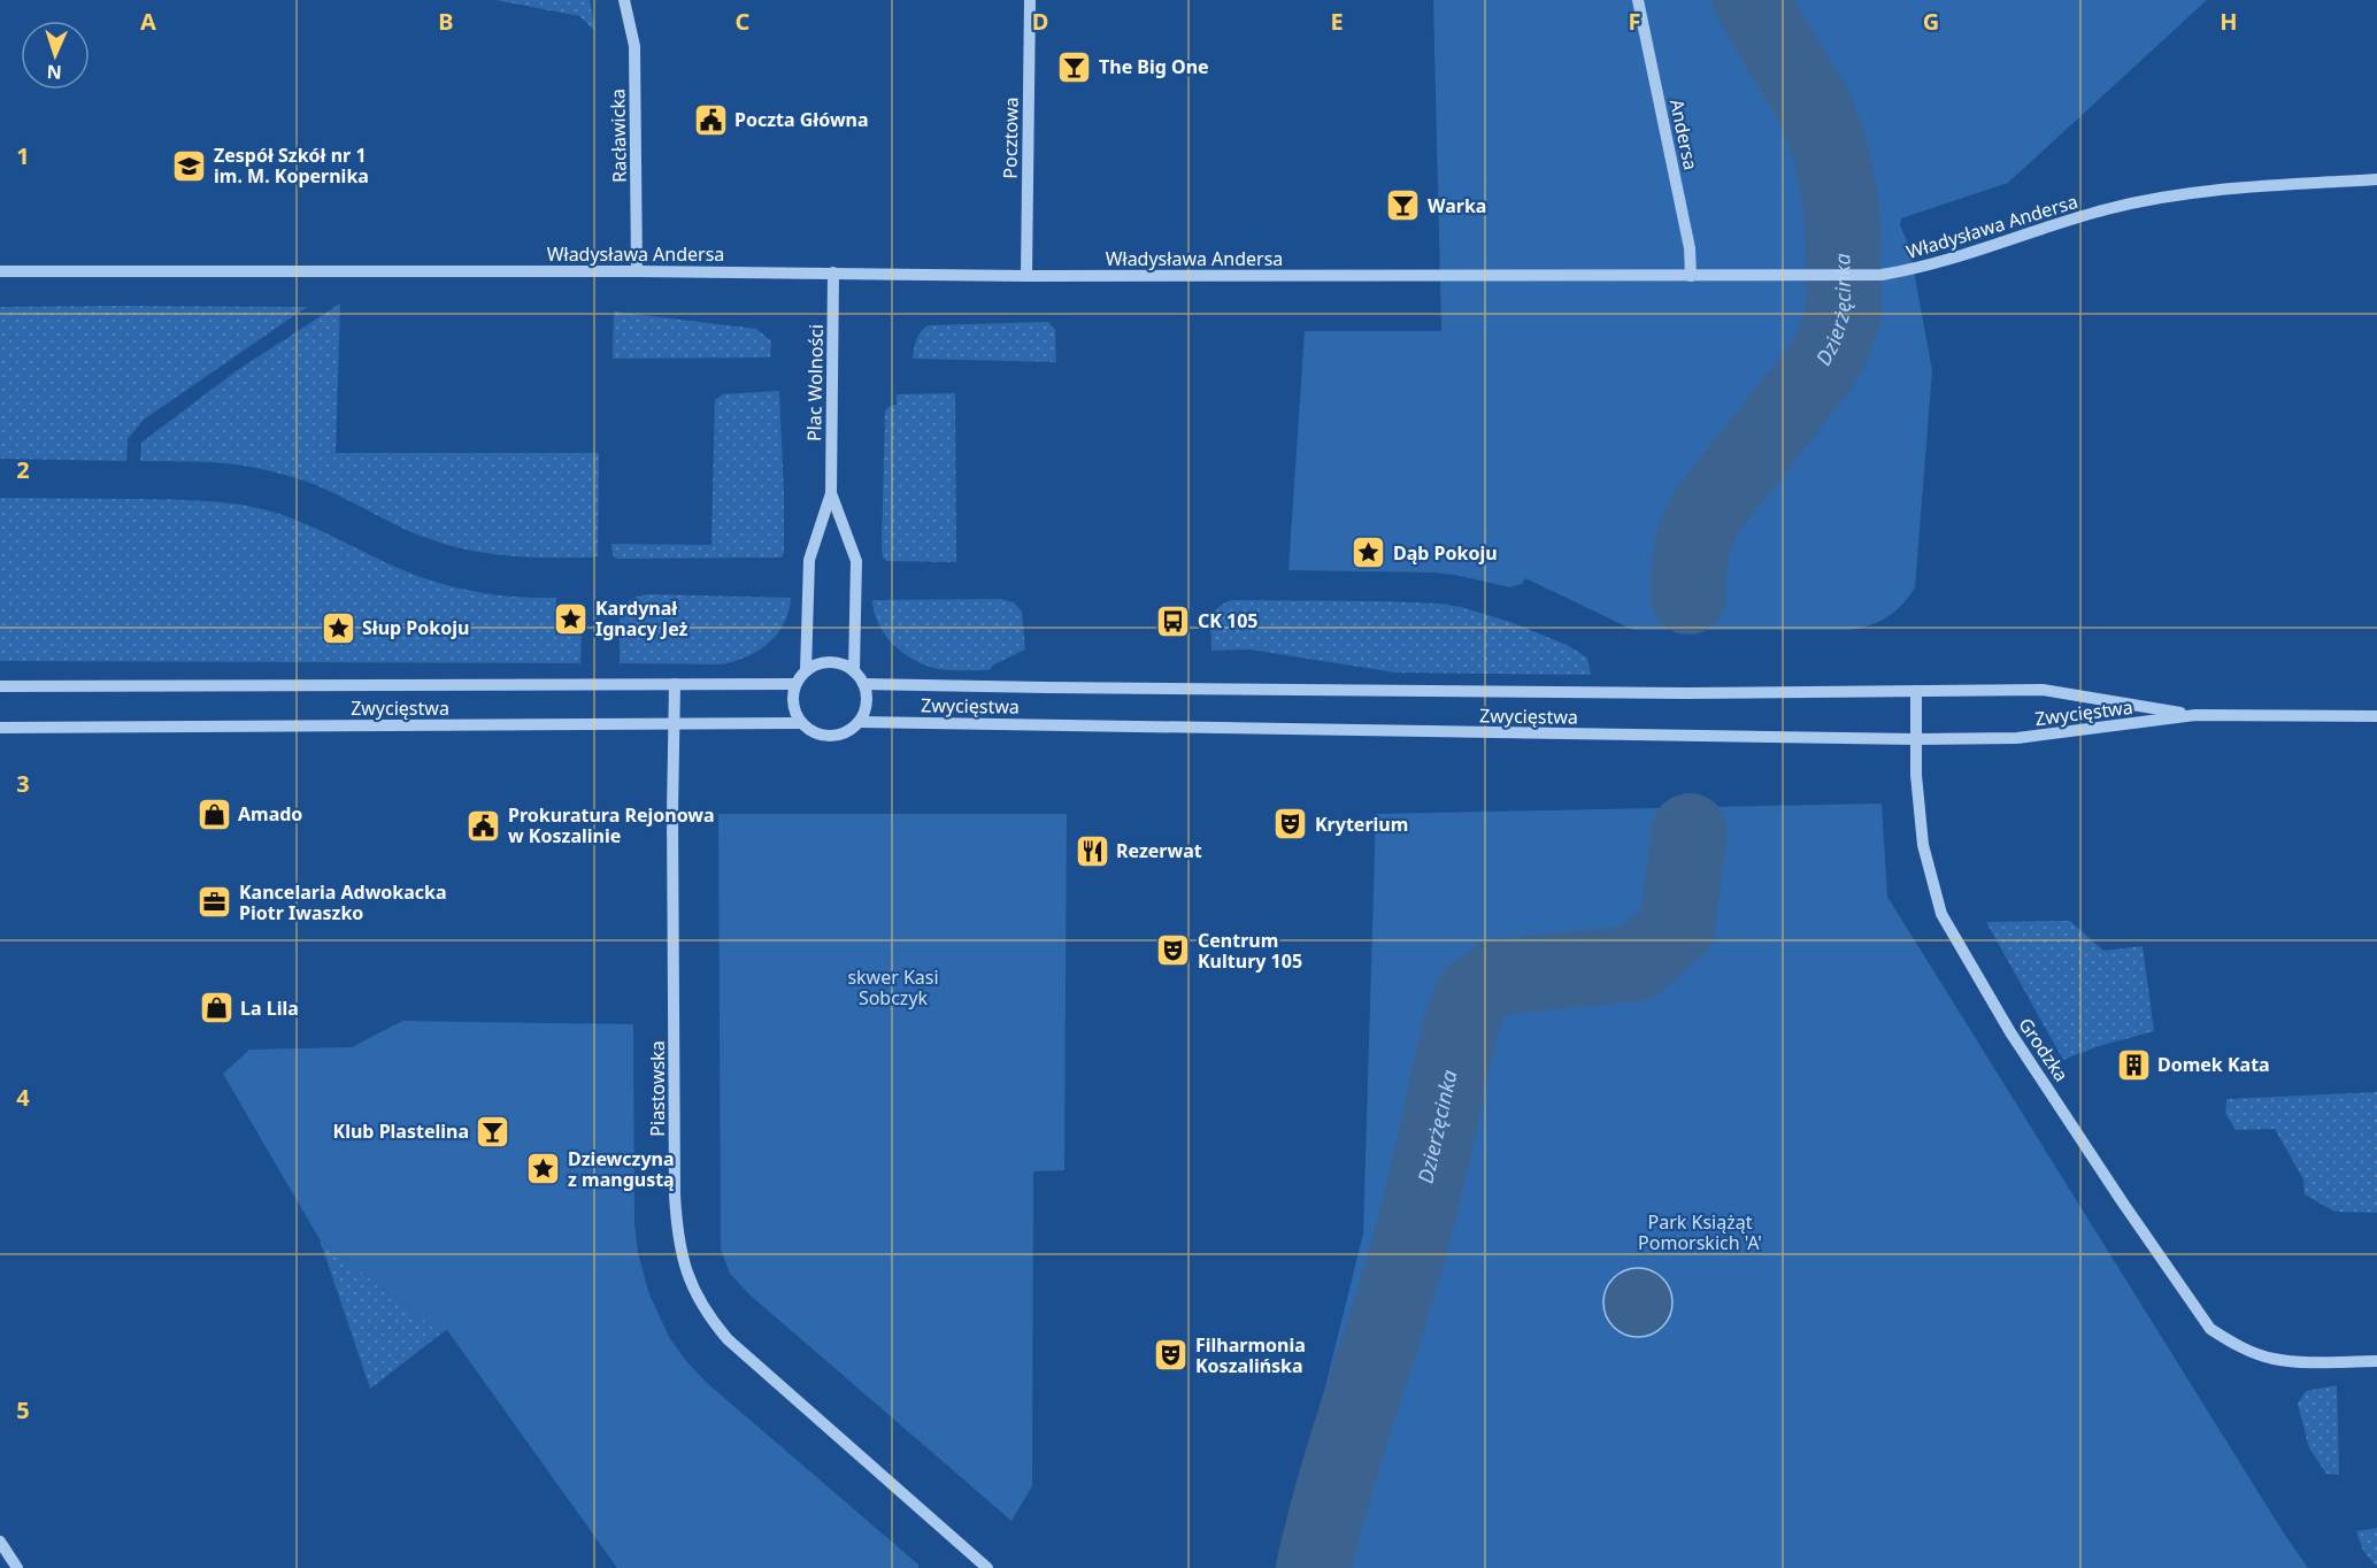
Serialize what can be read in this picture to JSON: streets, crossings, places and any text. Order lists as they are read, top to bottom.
{
  "streets": {
    "street": [
      "Andersa",
      "Racławicka",
      "Pocztowa",
      "Władysława Andersa",
      "Plac Wolności",
      "Zwycięstwa",
      "Grodzka",
      "Piastowska"
    ]
  },
  "crossings": [
    ["Andersa", "Władysława Andersa"],
    ["Racławicka", "Władysława Andersa"],
    ["Pocztowa", "Władysława Andersa"],
    ["Władysława Andersa", "Plac Wolności"],
    ["Plac Wolności", "Zwycięstwa"],
    ["Zwycięstwa", "Grodzka"],
    ["Zwycięstwa", "Piastowska"]
  ],
  "water": ["Dzierżęcinka"],
  "parks": ["skwer Kasi Sobczyk", "Park Książąt Pomorskich 'A'"],
  "places": {
    "bar": ["The Big One", "Warka", "Klub Plastelina"],
    "public building": ["Poczta Główna", "Prokuratura Rejonowa w Koszalinie"],
    "school or university": ["Zespół Szkół nr 1 im. M. Kopernika"],
    "place": [
      "Dąb Pokoju",
      "Kardynał Ignacy Jeż",
      "Słup Pokoju",
      "Dziewczyna z mangustą"
    ],
    "bus stop": ["CK 105"],
    "shop": ["Amado", "La Lila"],
    "theatre": ["Kryterium", "Centrum Kultury 105", "Filharmonia Koszalińska"],
    "restaurant": ["Rezerwat"],
    "office": ["Kancelaria Adwokacka Piotr Iwaszko"],
    "building": ["Domek Kata"]
  },
  "north": "bottom",
  "grid": {
    "columns": [
      "A",
      "B",
      "C",
      "D",
      "E",
      "F",
      "G",
      "H"
    ],
    "rows": [
      "1",
      "2",
      "3",
      "4",
      "5"
    ]
  }
}
